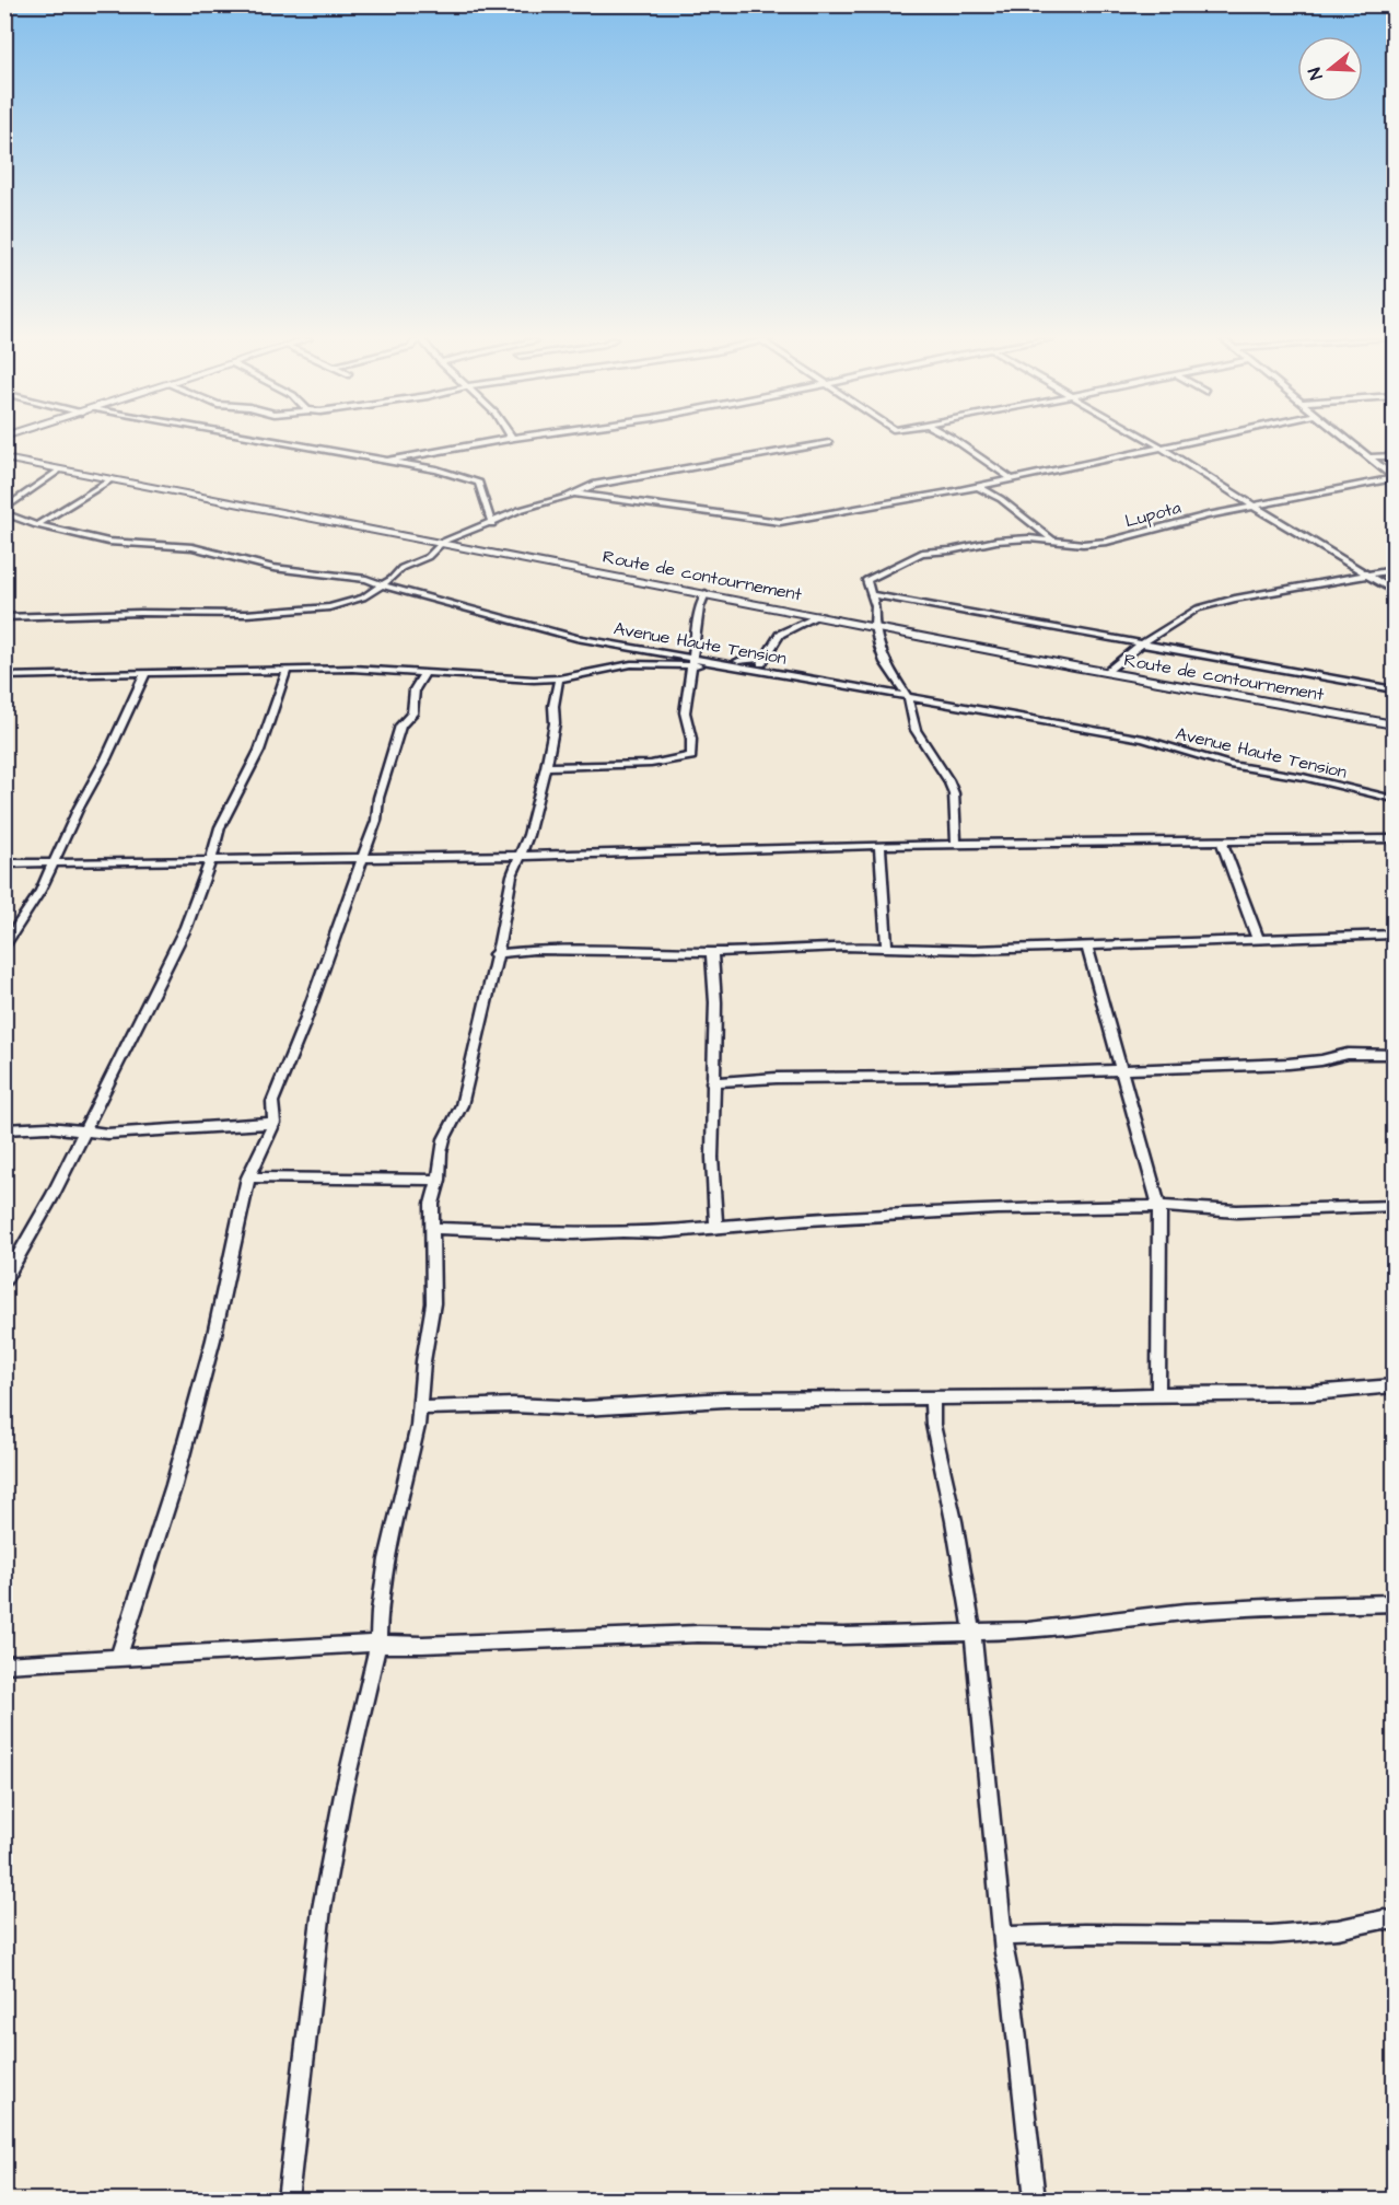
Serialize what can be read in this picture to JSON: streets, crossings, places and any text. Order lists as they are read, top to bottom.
{
  "streets": {
    "street": ["Lupota", "Route de contournement", "Avenue Haute Tension"]
  },
  "north": "left"
}
